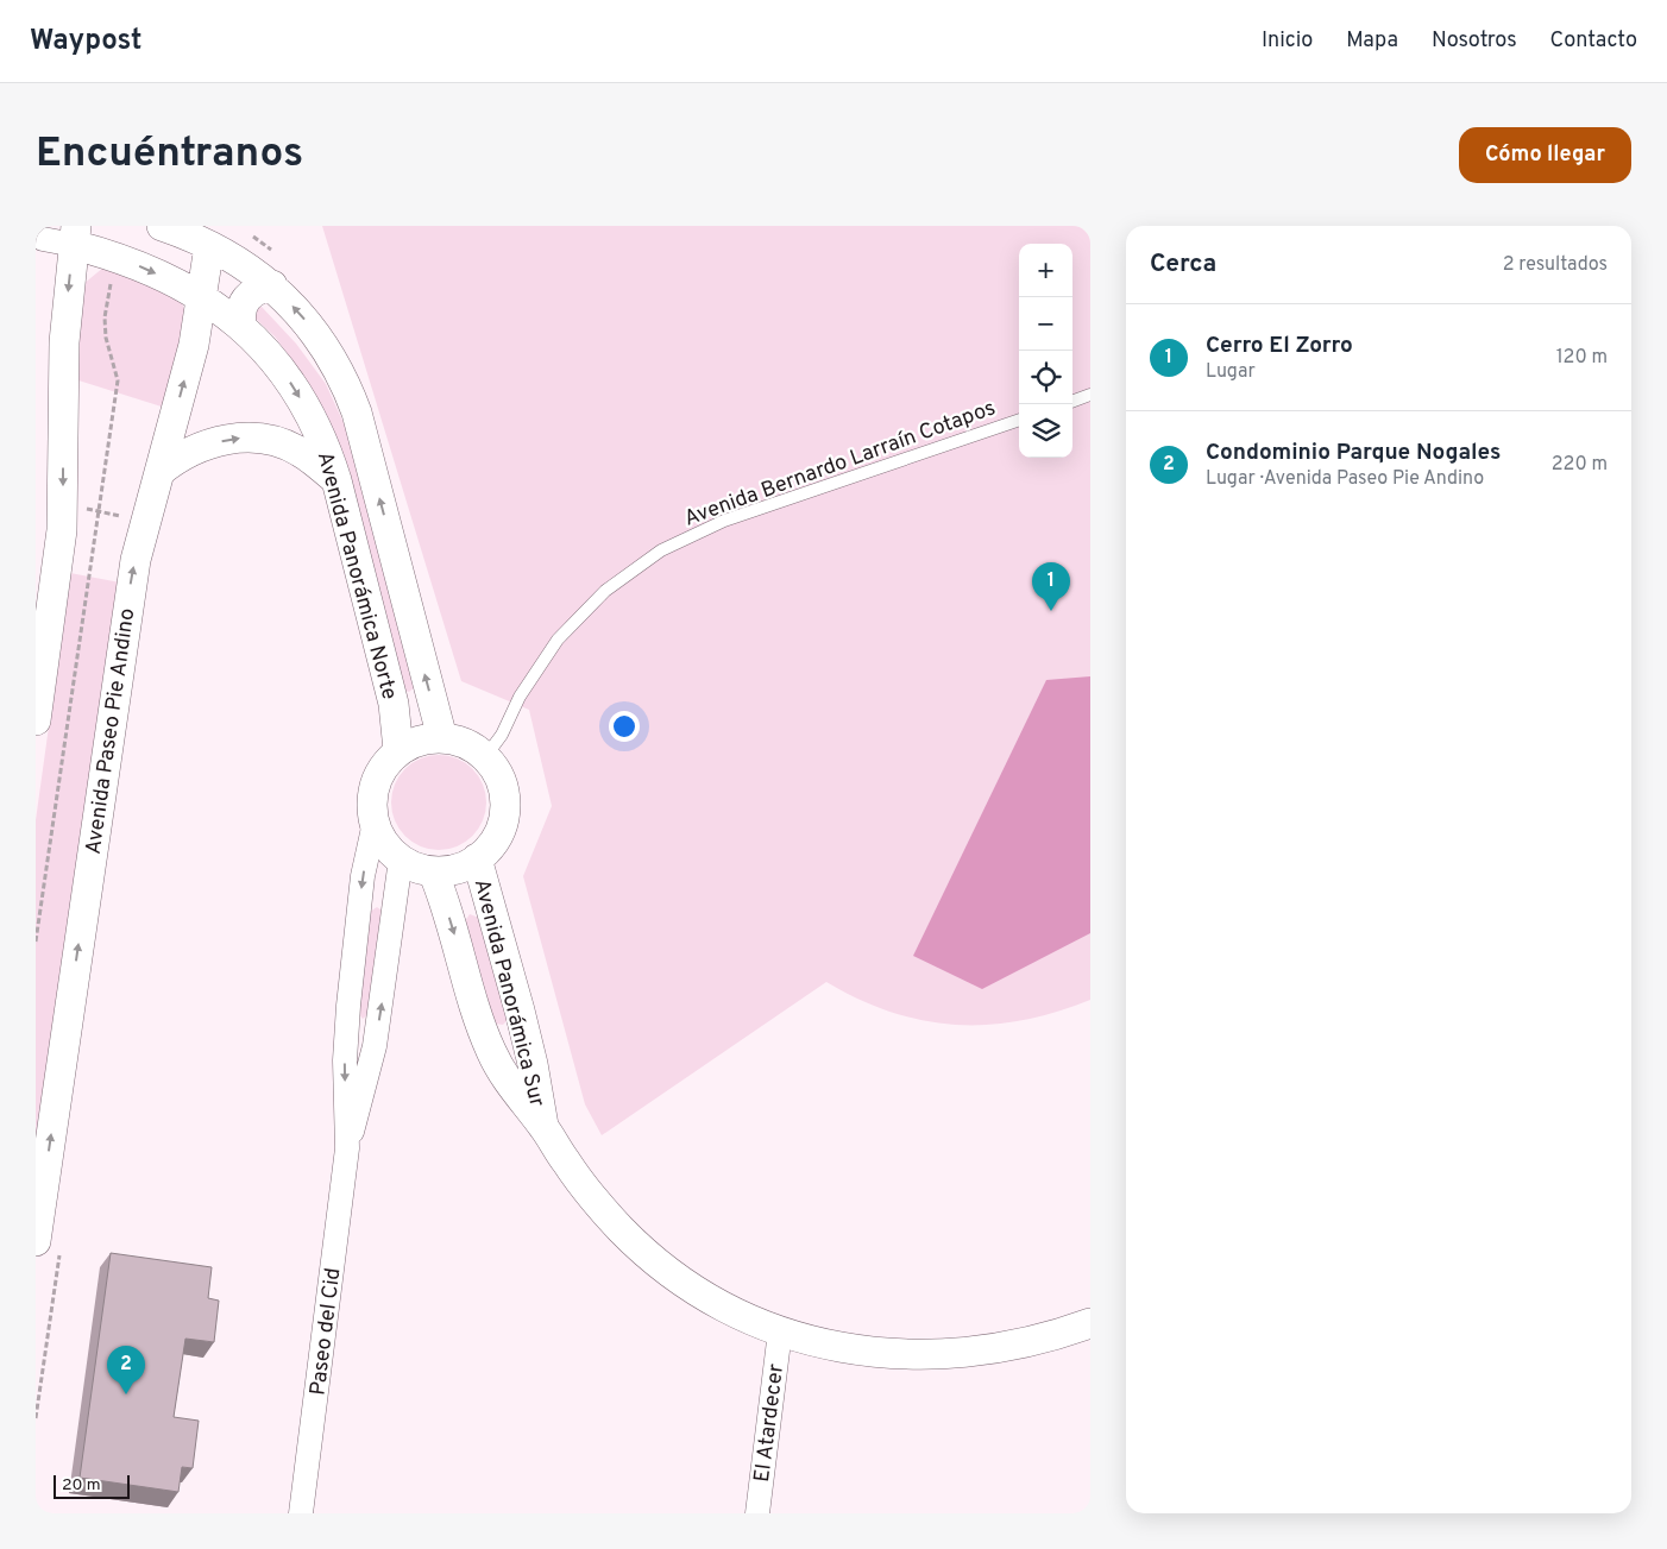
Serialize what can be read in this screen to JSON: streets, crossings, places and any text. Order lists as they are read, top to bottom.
{
  "streets": {
    "street": [
      "Avenida Panorámica Norte",
      "Avenida Paseo Pie Andino",
      "Avenida Panorámica Sur",
      "Paseo del Cid",
      "El Atardecer"
    ],
    "lane": ["Avenida Bernardo Larraín Cotapos"]
  },
  "crossings": [
    ["Avenida Bernardo Larraín Cotapos", "Avenida Panorámica Norte"],
    ["Avenida Bernardo Larraín Cotapos", "Avenida Panorámica Sur"],
    ["Avenida Bernardo Larraín Cotapos", "Paseo del Cid"],
    ["Avenida Panorámica Norte", "Avenida Paseo Pie Andino"],
    ["Avenida Panorámica Norte", "Avenida Panorámica Sur"],
    ["Avenida Panorámica Norte", "Paseo del Cid"],
    ["Avenida Panorámica Sur", "Paseo del Cid"],
    ["Avenida Panorámica Sur", "El Atardecer"]
  ],
  "scale_bar": "20 m",
  "page": {
    "header": "Waypost",
    "nav": [
      "Inicio",
      "Mapa",
      "Nosotros",
      "Contacto"
    ],
    "buttons": "Cómo llegar",
    "title": "Encuéntranos",
    "heading": ["Cerca", "2 resultados"],
    "map_buttons": ["+", "−"],
    "list": [
      {
        "mark": "1",
        "name": "Cerro El Zorro",
        "note": "Lugar",
        "value": "120 m"
      },
      {
        "mark": "2",
        "name": "Condominio Parque Nogales",
        "note": "Lugar · Avenida Paseo Pie Andino",
        "value": "220 m"
      }
    ],
    "pins": ["1", "2"],
    "scale": "20 m"
  }
}
